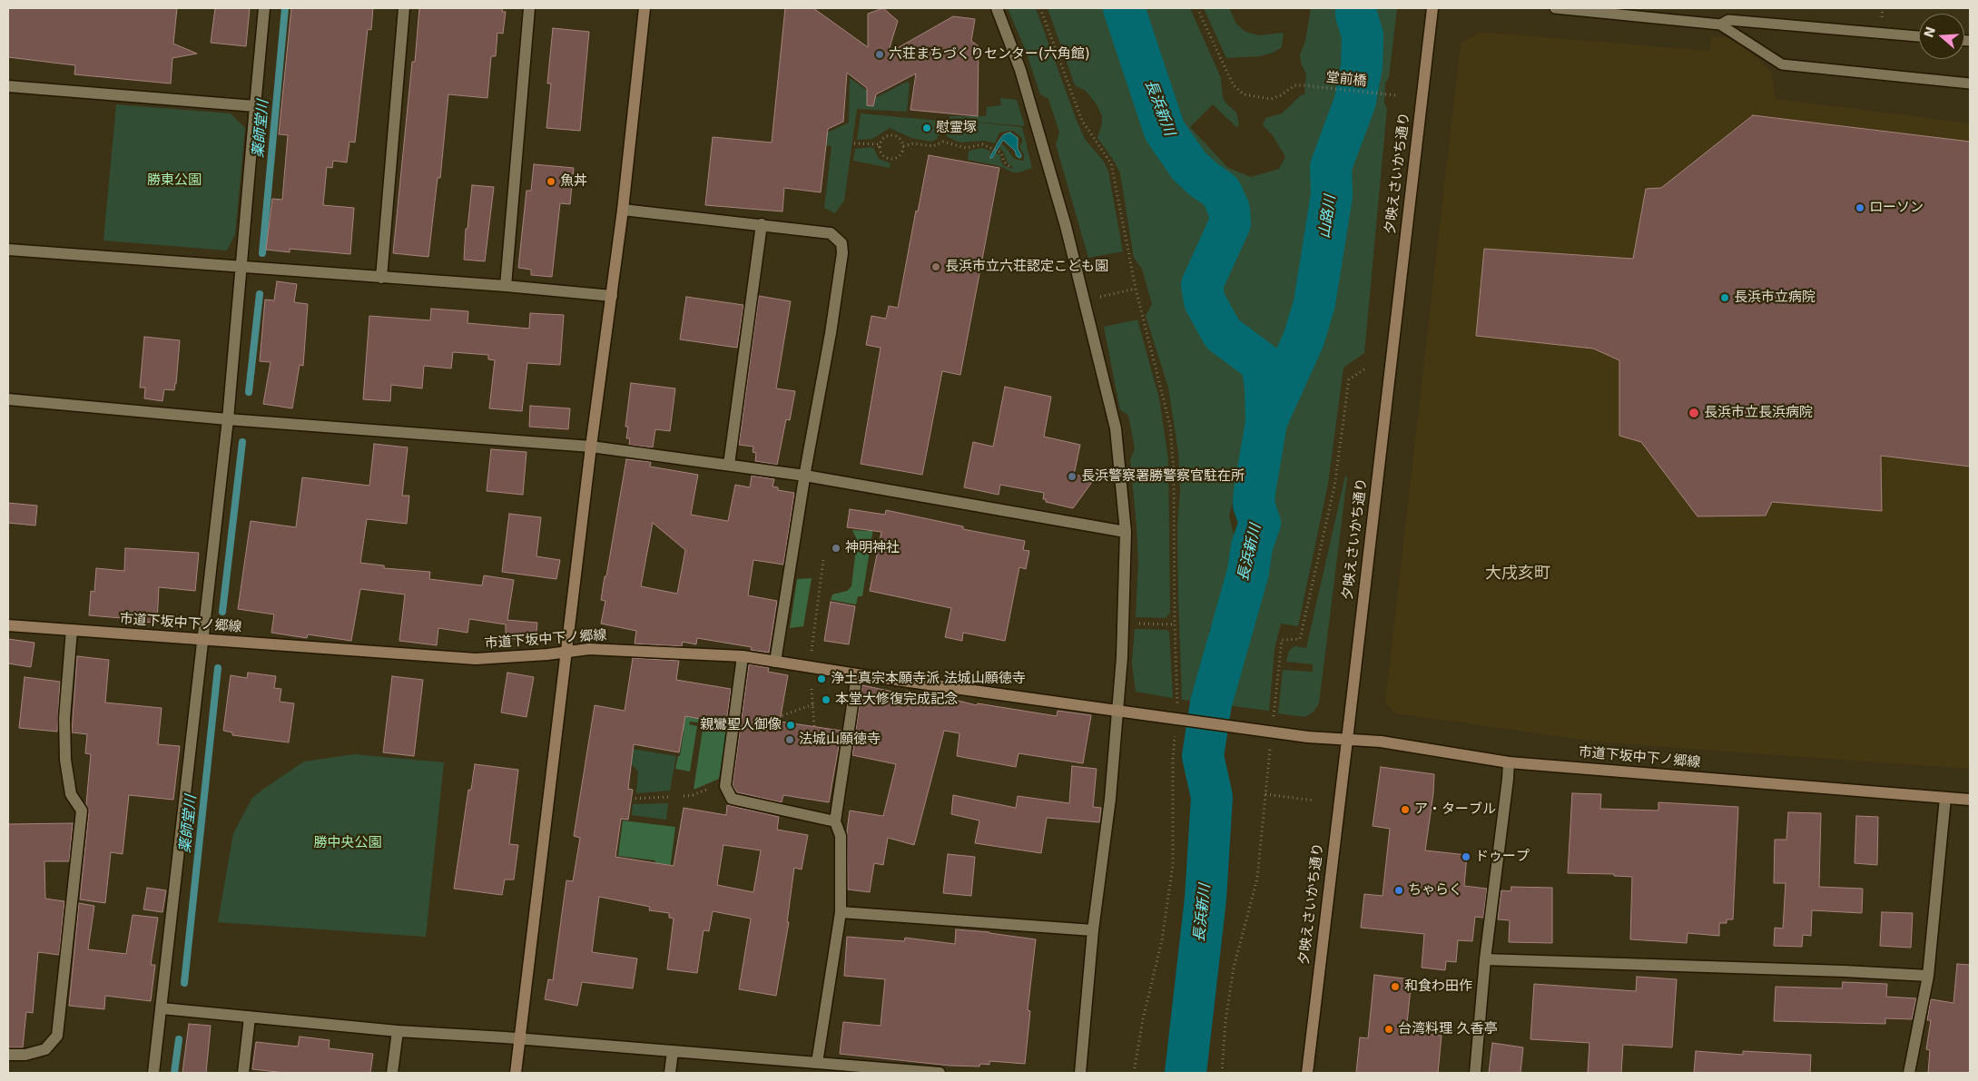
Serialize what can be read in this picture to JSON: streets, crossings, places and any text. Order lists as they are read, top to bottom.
{
  "streets": {
    "street": ["夕映えさいかち通り", "市道下坂中下ノ郷線"],
    "path": ["堂前橋"]
  },
  "crossings": [
    ["夕映えさいかち通り", "市道下坂中下ノ郷線"]
  ],
  "districts": ["大戌亥町"],
  "water": ["長浜新川", "薬師堂川", "山路川"],
  "parks": ["勝東公園", "勝中央公園"],
  "places": [
    "六荘まちづくりセンター(六角館)",
    "慰霊塚",
    "魚丼",
    "ローソン",
    "長浜市立六荘認定こども園",
    "長浜市立病院",
    "長浜市立長浜病院",
    "長浜警察署勝警察官駐在所",
    "神明神社",
    "浄土真宗本願寺派 法城山願徳寺",
    "本堂大修復完成記念",
    "親鸞聖人御像",
    "法城山願徳寺",
    "ア・ターブル",
    "ドゥープ",
    "ちゃらく",
    "和食わ田作",
    "台湾料理 久香亭"
  ],
  "north": "left"
}
